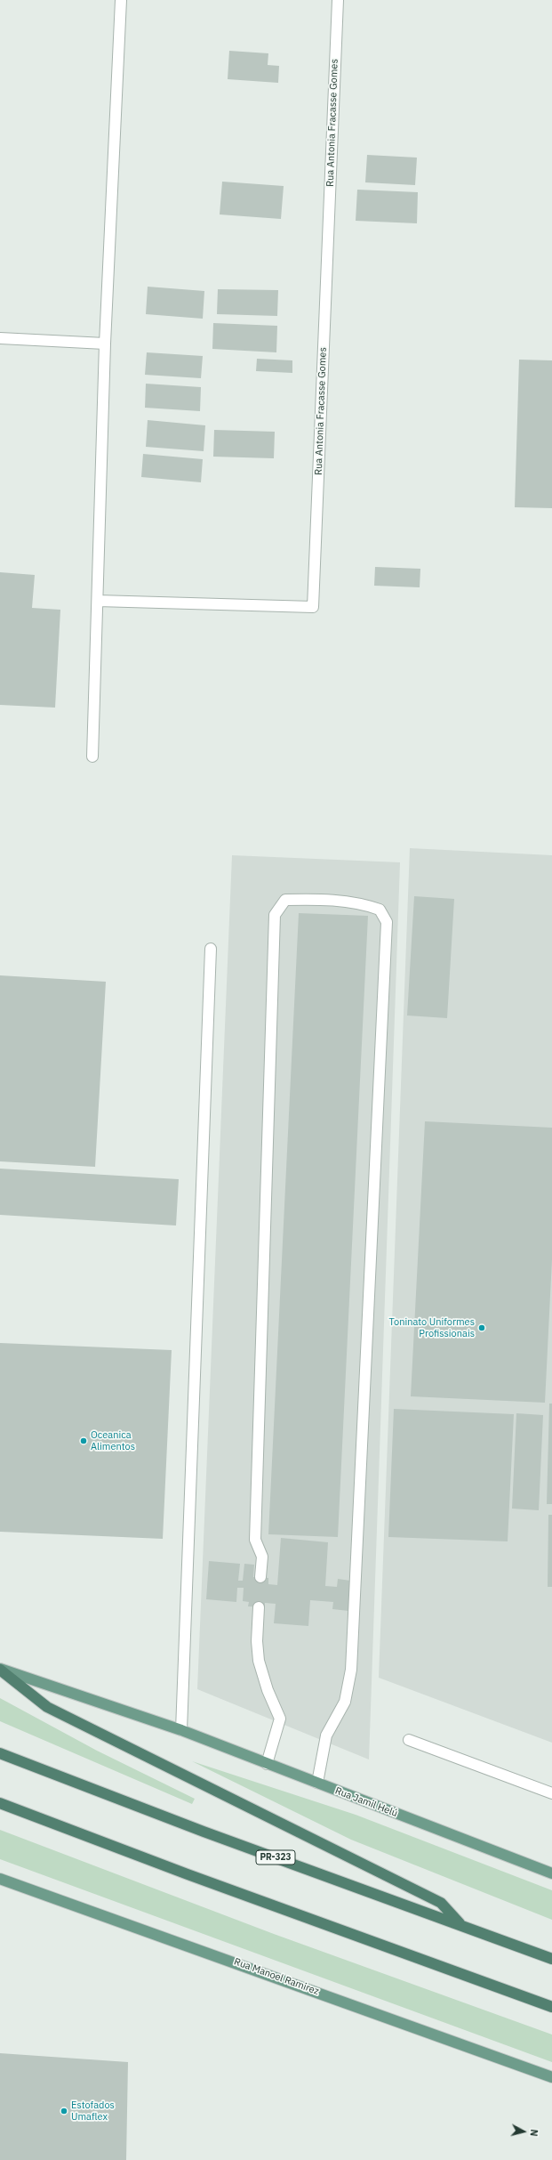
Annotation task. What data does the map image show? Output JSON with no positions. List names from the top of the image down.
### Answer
{
  "streets": {
    "highway": ["PR-323"],
    "main road": ["Rua Jamil Helú", "Rua Manoel Ramirez"],
    "street": ["Rua Antonia Fracasse Gomes"]
  },
  "places": ["Toninato Uniformes Profissionais", "Oceanica Alimentos", "Estofados Umaflex"],
  "north": "right"
}
